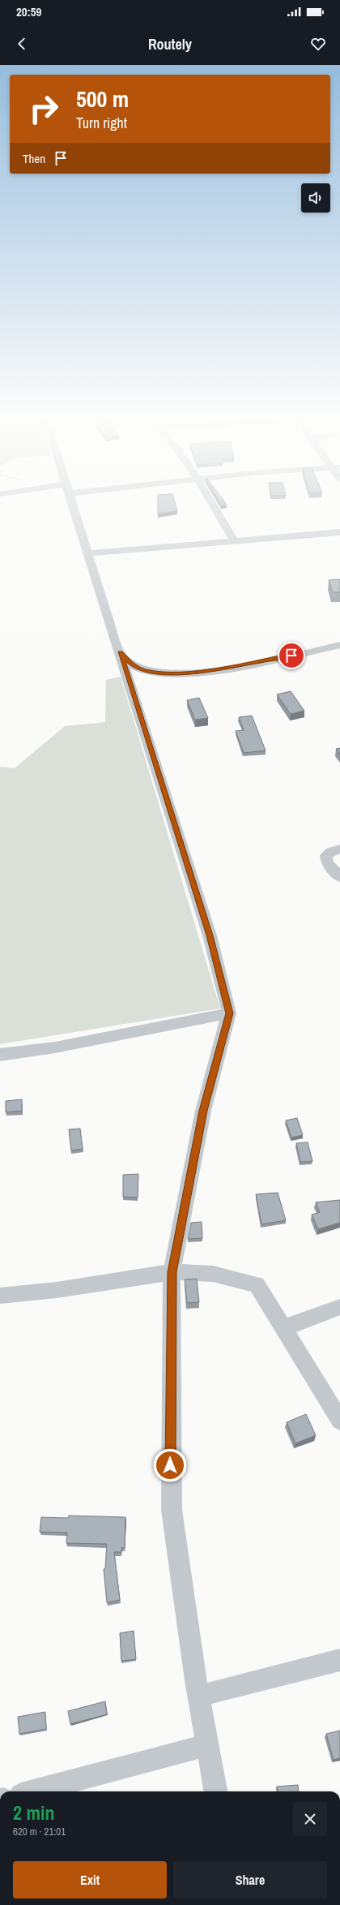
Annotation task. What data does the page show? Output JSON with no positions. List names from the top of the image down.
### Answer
{
  "page": {
    "status": "20:59",
    "header": "Routely",
    "turn": ["500 m", "Turn right"],
    "then": "Then",
    "heading": ["2 min", "620 m · 21:01"],
    "buttons": ["Exit", "Share"]
  }
}
